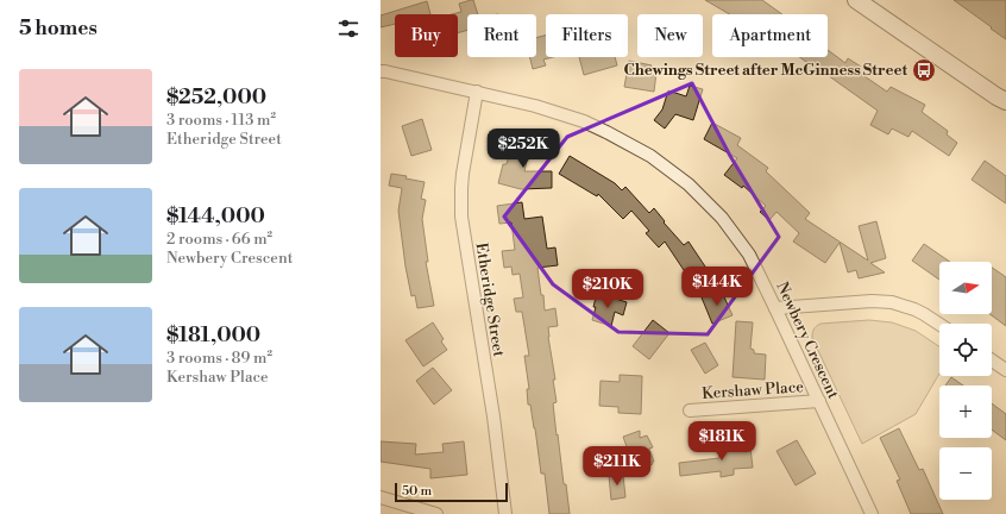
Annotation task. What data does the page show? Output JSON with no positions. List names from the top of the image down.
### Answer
{
  "streets": {
    "street": ["Etheridge Street", "Newbery Crescent", "Kershaw Place"]
  },
  "crossings": [
    ["Etheridge Street", "Newbery Crescent"],
    ["Newbery Crescent", "Kershaw Place"]
  ],
  "places": {
    "bus stop": ["Chewings Street after McGinness Street"]
  },
  "scale_bar": "50 m",
  "north": "right",
  "page": {
    "heading": "5 homes",
    "chip": [
      "Buy",
      "Rent",
      "Filters",
      "New",
      "Apartment"
    ],
    "list": [
      {
        "name": "$252,000",
        "note": "3 rooms · 113 m² · Etheridge Street"
      },
      {
        "name": "$144,000",
        "note": "2 rooms · 66 m² · Newbery Crescent"
      },
      {
        "name": "$181,000",
        "note": "3 rooms · 89 m² · Kershaw Place"
      }
    ],
    "price": [
      "$252K",
      "$144K",
      "$210K",
      "$181K",
      "$211K"
    ],
    "map_buttons": ["+", "−"],
    "scale": "50 m"
  }
}
